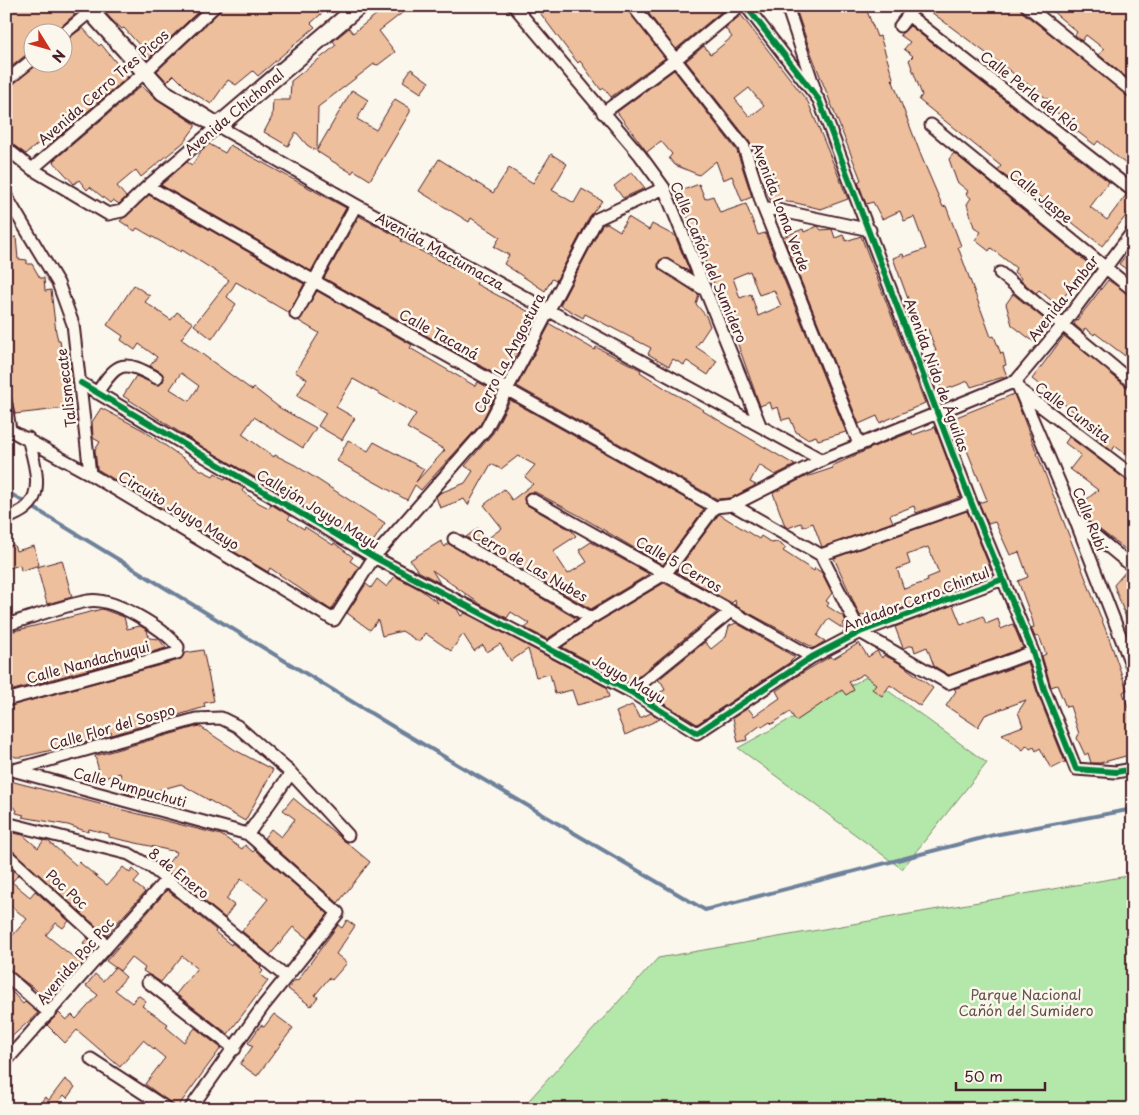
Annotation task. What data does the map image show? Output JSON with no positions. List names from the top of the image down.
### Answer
{
  "streets": {
    "street": [
      "Avenida Cerro Tres Picos",
      "Calle Perla del Río",
      "Avenida Chichonal",
      "Calle Jaspe",
      "Avenida Loma Verde",
      "Avenida Mactumacza",
      "Calle Cañón del Sumidero",
      "Avenida Ámbar",
      "Calle Tacaná",
      "Cerro La Angostura",
      "Avenida Nido de Águilas",
      "Talismecate",
      "Calle Cunsita",
      "Callejón Joyyo Mayu",
      "Circuito Joyyo Mayo",
      "Calle Rubí",
      "Calle 5 Cerros",
      "Cerro de Las Nubes",
      "Andador Cerro Chintul",
      "Calle Nandachuqui",
      "Joyyo Mayu",
      "Calle Flor del Sospo",
      "Calle Pumpuchuti",
      "8 de Enero",
      "Poc Poc",
      "Avenida Poc Poc"
    ]
  },
  "crossings": [
    ["Avenida Cerro Tres Picos", "Avenida Chichonal"],
    ["Avenida Cerro Tres Picos", "Avenida Mactumacza"],
    ["Avenida Chichonal", "Avenida Mactumacza"],
    ["Avenida Chichonal", "Calle Tacaná"],
    ["Calle Jaspe", "Avenida Ámbar"],
    ["Avenida Mactumacza", "Calle Cañón del Sumidero"],
    ["Avenida Mactumacza", "Cerro La Angostura"],
    ["Calle Cañón del Sumidero", "Cerro La Angostura"],
    ["Avenida Ámbar", "Calle Cunsita"],
    ["Avenida Ámbar", "Calle Rubí"],
    ["Calle Tacaná", "Cerro La Angostura"],
    ["Cerro La Angostura", "Callejón Joyyo Mayu"],
    ["Cerro La Angostura", "Circuito Joyyo Mayo"],
    ["Avenida Nido de Águilas", "Andador Cerro Chintul"],
    ["Talismecate", "Callejón Joyyo Mayu"],
    ["Talismecate", "Circuito Joyyo Mayo"],
    ["Calle Cunsita", "Calle Rubí"],
    ["Callejón Joyyo Mayu", "Joyyo Mayu"],
    ["Calle 5 Cerros", "Andador Cerro Chintul"],
    ["Andador Cerro Chintul", "Joyyo Mayu"],
    ["Calle Flor del Sospo", "Calle Pumpuchuti"],
    ["8 de Enero", "Avenida Poc Poc"],
    ["Poc Poc", "Avenida Poc Poc"]
  ],
  "parks": ["Parque Nacional Cañón del Sumidero"],
  "scale_bar": "50 m",
  "north": "bottom right"
}
